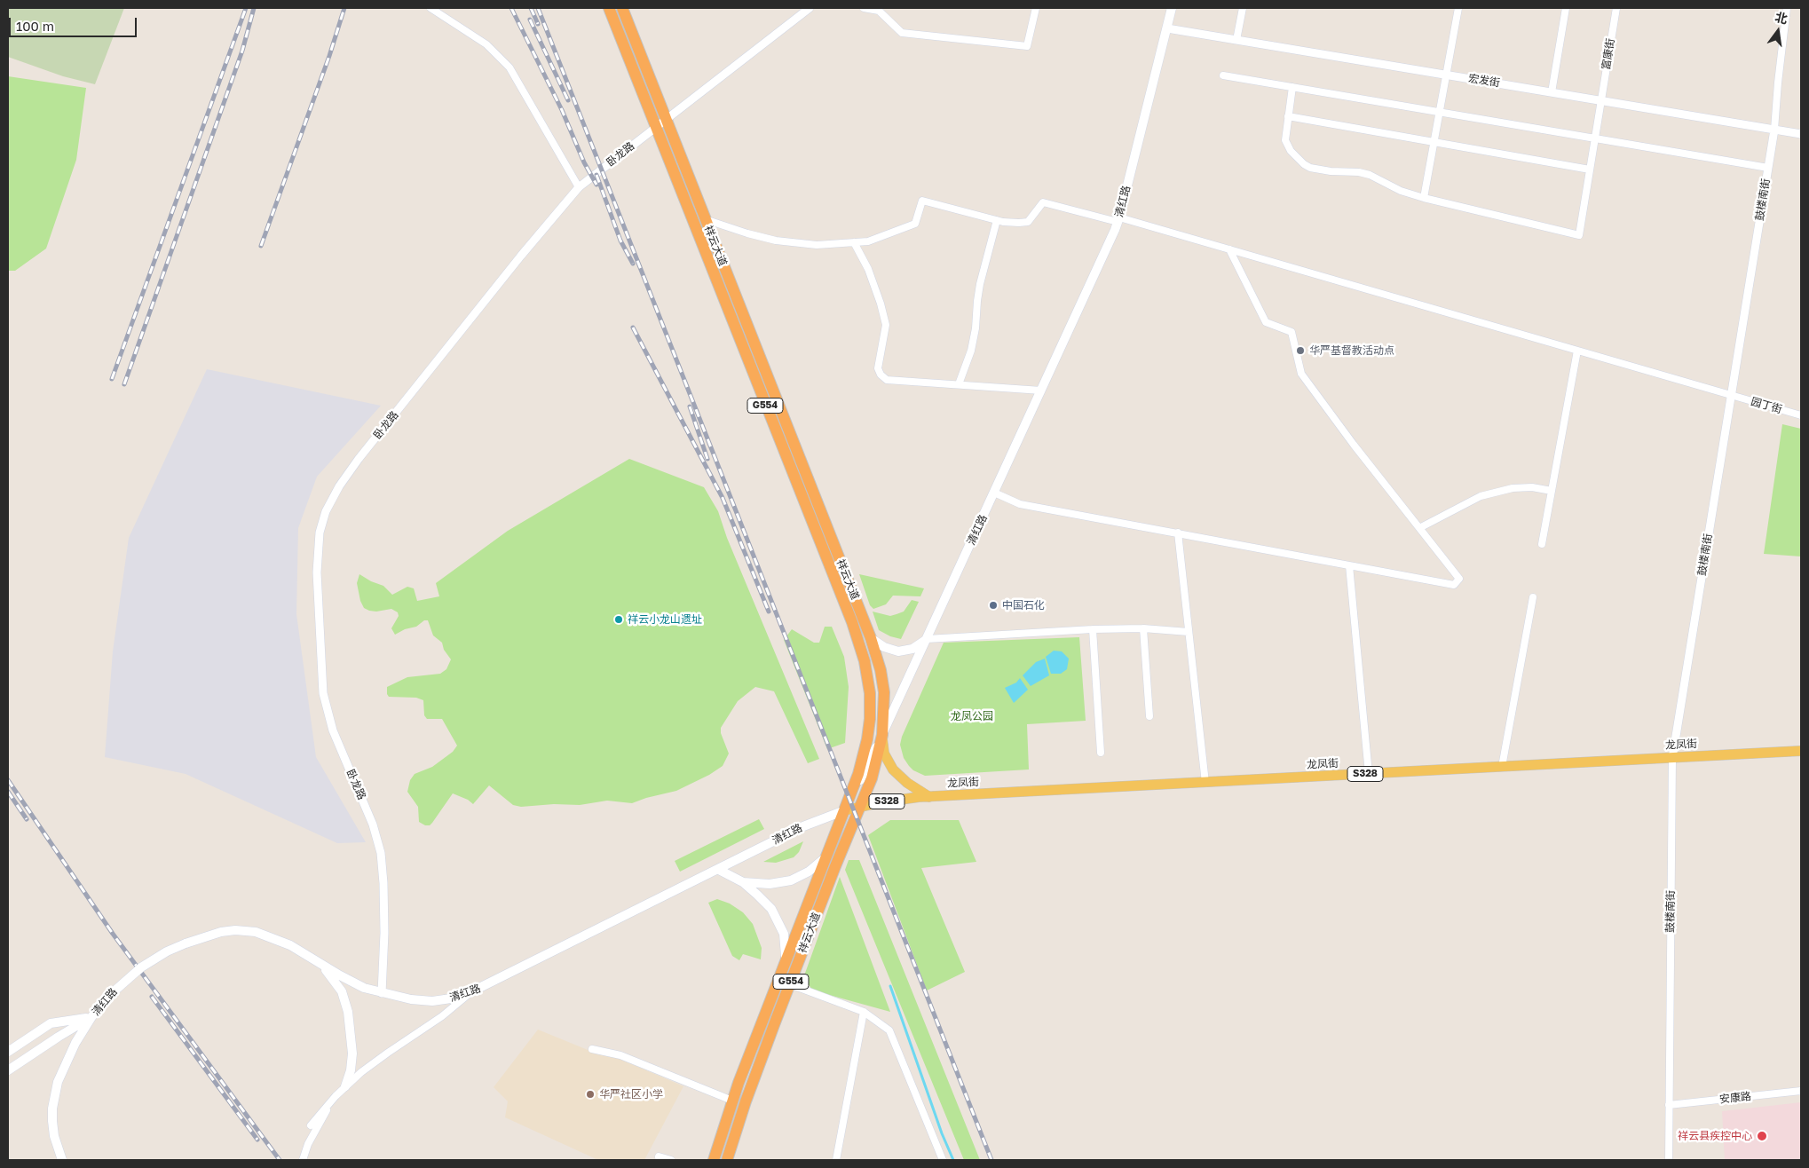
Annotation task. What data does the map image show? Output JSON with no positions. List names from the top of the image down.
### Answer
{
  "streets": {
    "highway": ["祥云大道", "G554"],
    "main road": ["清红路", "龙凤街", "S328"],
    "street": [
      "富康街",
      "宏发街",
      "卧龙路",
      "鼓楼南街",
      "园丁街",
      "安康路"
    ]
  },
  "crossings": [
    ["富康街", "宏发街"],
    ["宏发街", "鼓楼南街"],
    ["宏发街", "清红路"],
    ["卧龙路", "清红路"],
    ["卧龙路", "祥云大道"],
    ["鼓楼南街", "园丁街"],
    ["鼓楼南街", "龙凤街"],
    ["鼓楼南街", "安康路"],
    ["清红路", "祥云大道"],
    ["清红路", "园丁街"],
    ["清红路", "龙凤街"],
    ["祥云大道", "龙凤街"]
  ],
  "parks": ["龙凤公园"],
  "places": [
    "华严基督教活动点",
    "中国石化",
    "祥云小龙山遗址",
    "华严社区小学",
    "祥云县疾控中心"
  ],
  "scale_bar": "100 m",
  "north": "top"
}
